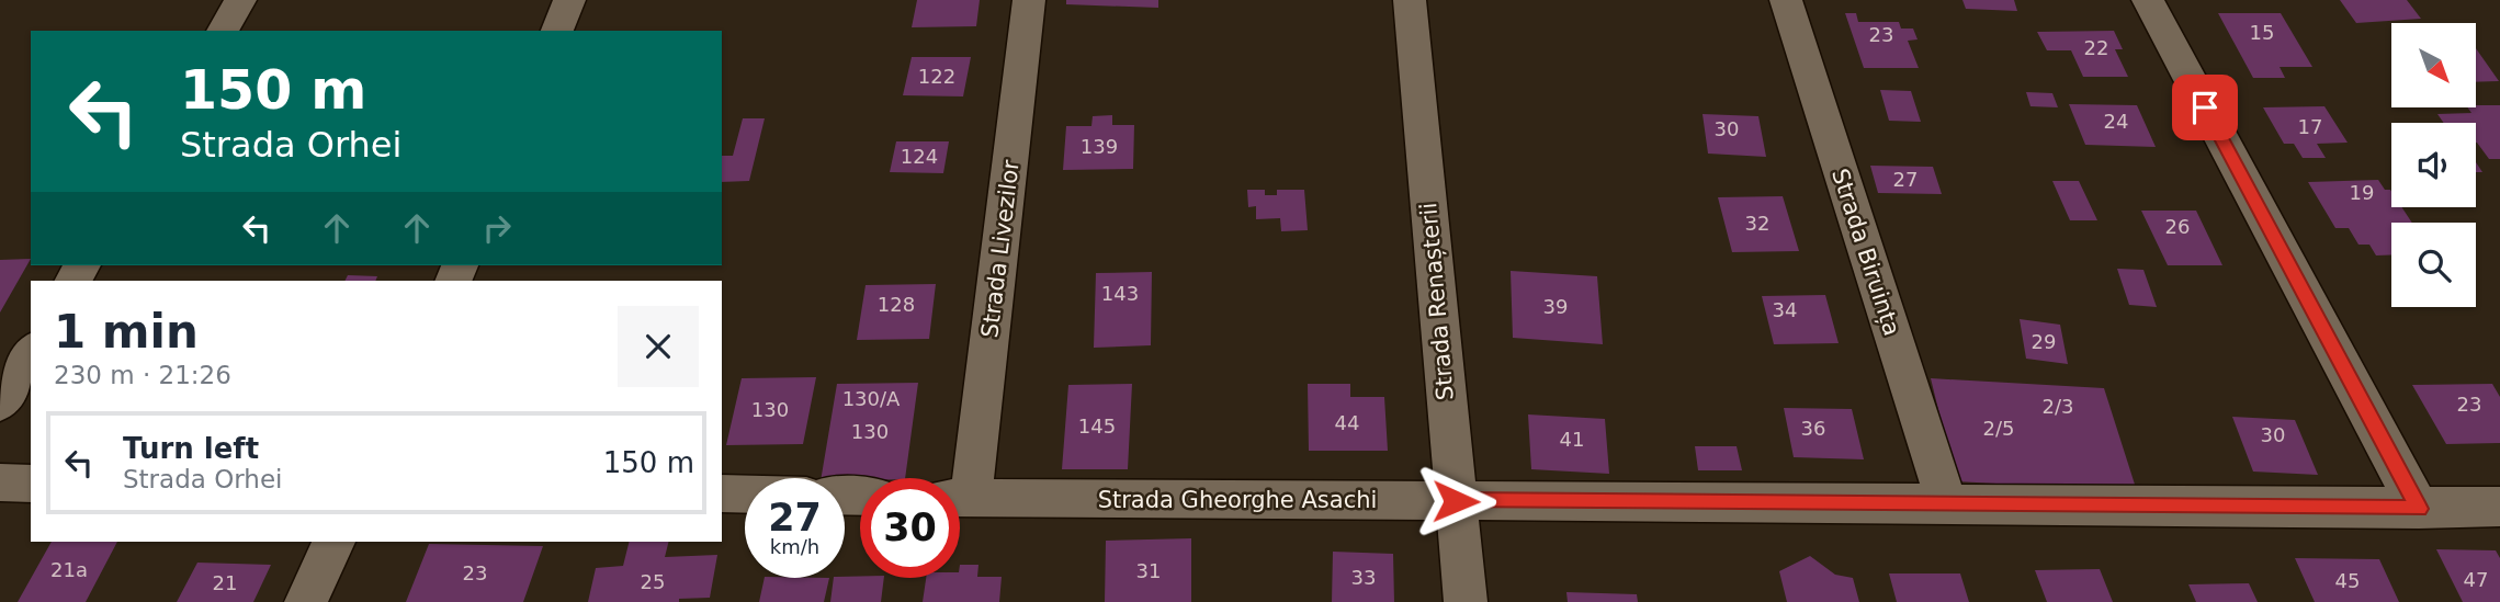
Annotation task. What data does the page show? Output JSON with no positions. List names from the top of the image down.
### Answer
{
  "streets": {
    "street": [
      "Strada Livezilor",
      "Strada Biruința",
      "Strada Renașterii",
      "Strada Gheorghe Asachi"
    ]
  },
  "crossings": [
    ["Strada Biruința", "Strada Gheorghe Asachi"],
    ["Strada Renașterii", "Strada Gheorghe Asachi"]
  ],
  "house_numbers": [
    "15",
    "23",
    "22",
    "122",
    "24",
    "17",
    "30",
    "139",
    "124",
    "27",
    "19",
    "32",
    "26",
    "143",
    "128",
    "39",
    "34",
    "29",
    "130/A",
    "23",
    "2/3",
    "130",
    "44",
    "145",
    "36",
    "2/5",
    "130",
    "30",
    "41",
    "21a",
    "31",
    "23",
    "33",
    "47",
    "45",
    "25",
    "21"
  ],
  "north": "bottom right",
  "page": {
    "turn": ["150 m", "Strada Orhei"],
    "heading": ["1 min", "230 m · 21:26"],
    "list": [
      {
        "name": "Turn left",
        "note": "Strada Orhei",
        "value": "150 m"
      }
    ],
    "speed": "27 km/h",
    "limit": "30"
  }
}
